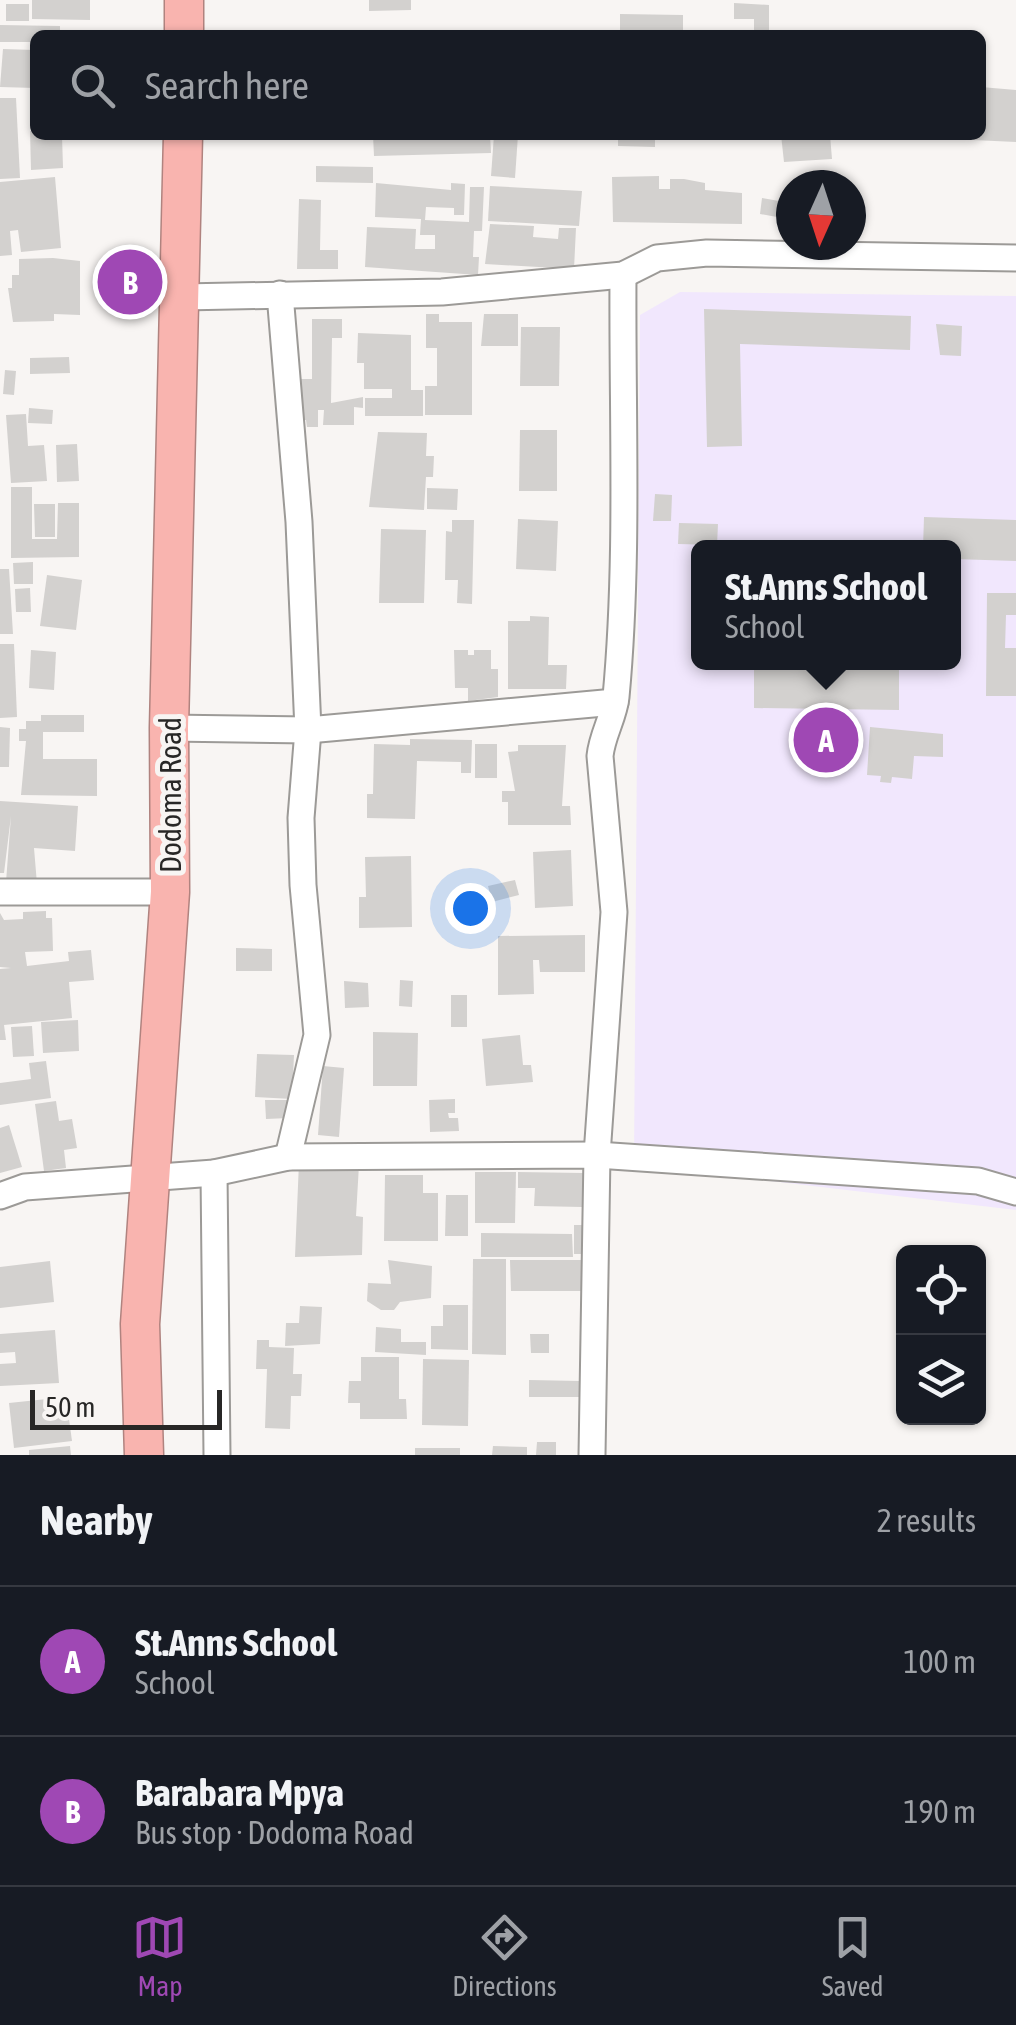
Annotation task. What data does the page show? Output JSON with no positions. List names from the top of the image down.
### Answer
{
  "streets": {
    "highway": ["Dodoma Road"]
  },
  "scale_bar": "50 m",
  "north": "bottom",
  "page": {
    "search": "Search here",
    "pins": ["B", "A"],
    "popup": ["St.Anns School", "School"],
    "scale": "50 m",
    "heading": ["Nearby", "2 results"],
    "list": [
      {
        "mark": "A",
        "name": "St.Anns School",
        "note": "School",
        "value": "100 m"
      },
      {
        "mark": "B",
        "name": "Barabara Mpya",
        "note": "Bus stop · Dodoma Road",
        "value": "190 m"
      }
    ],
    "nav": ["Map", "Directions", "Saved"]
  }
}
